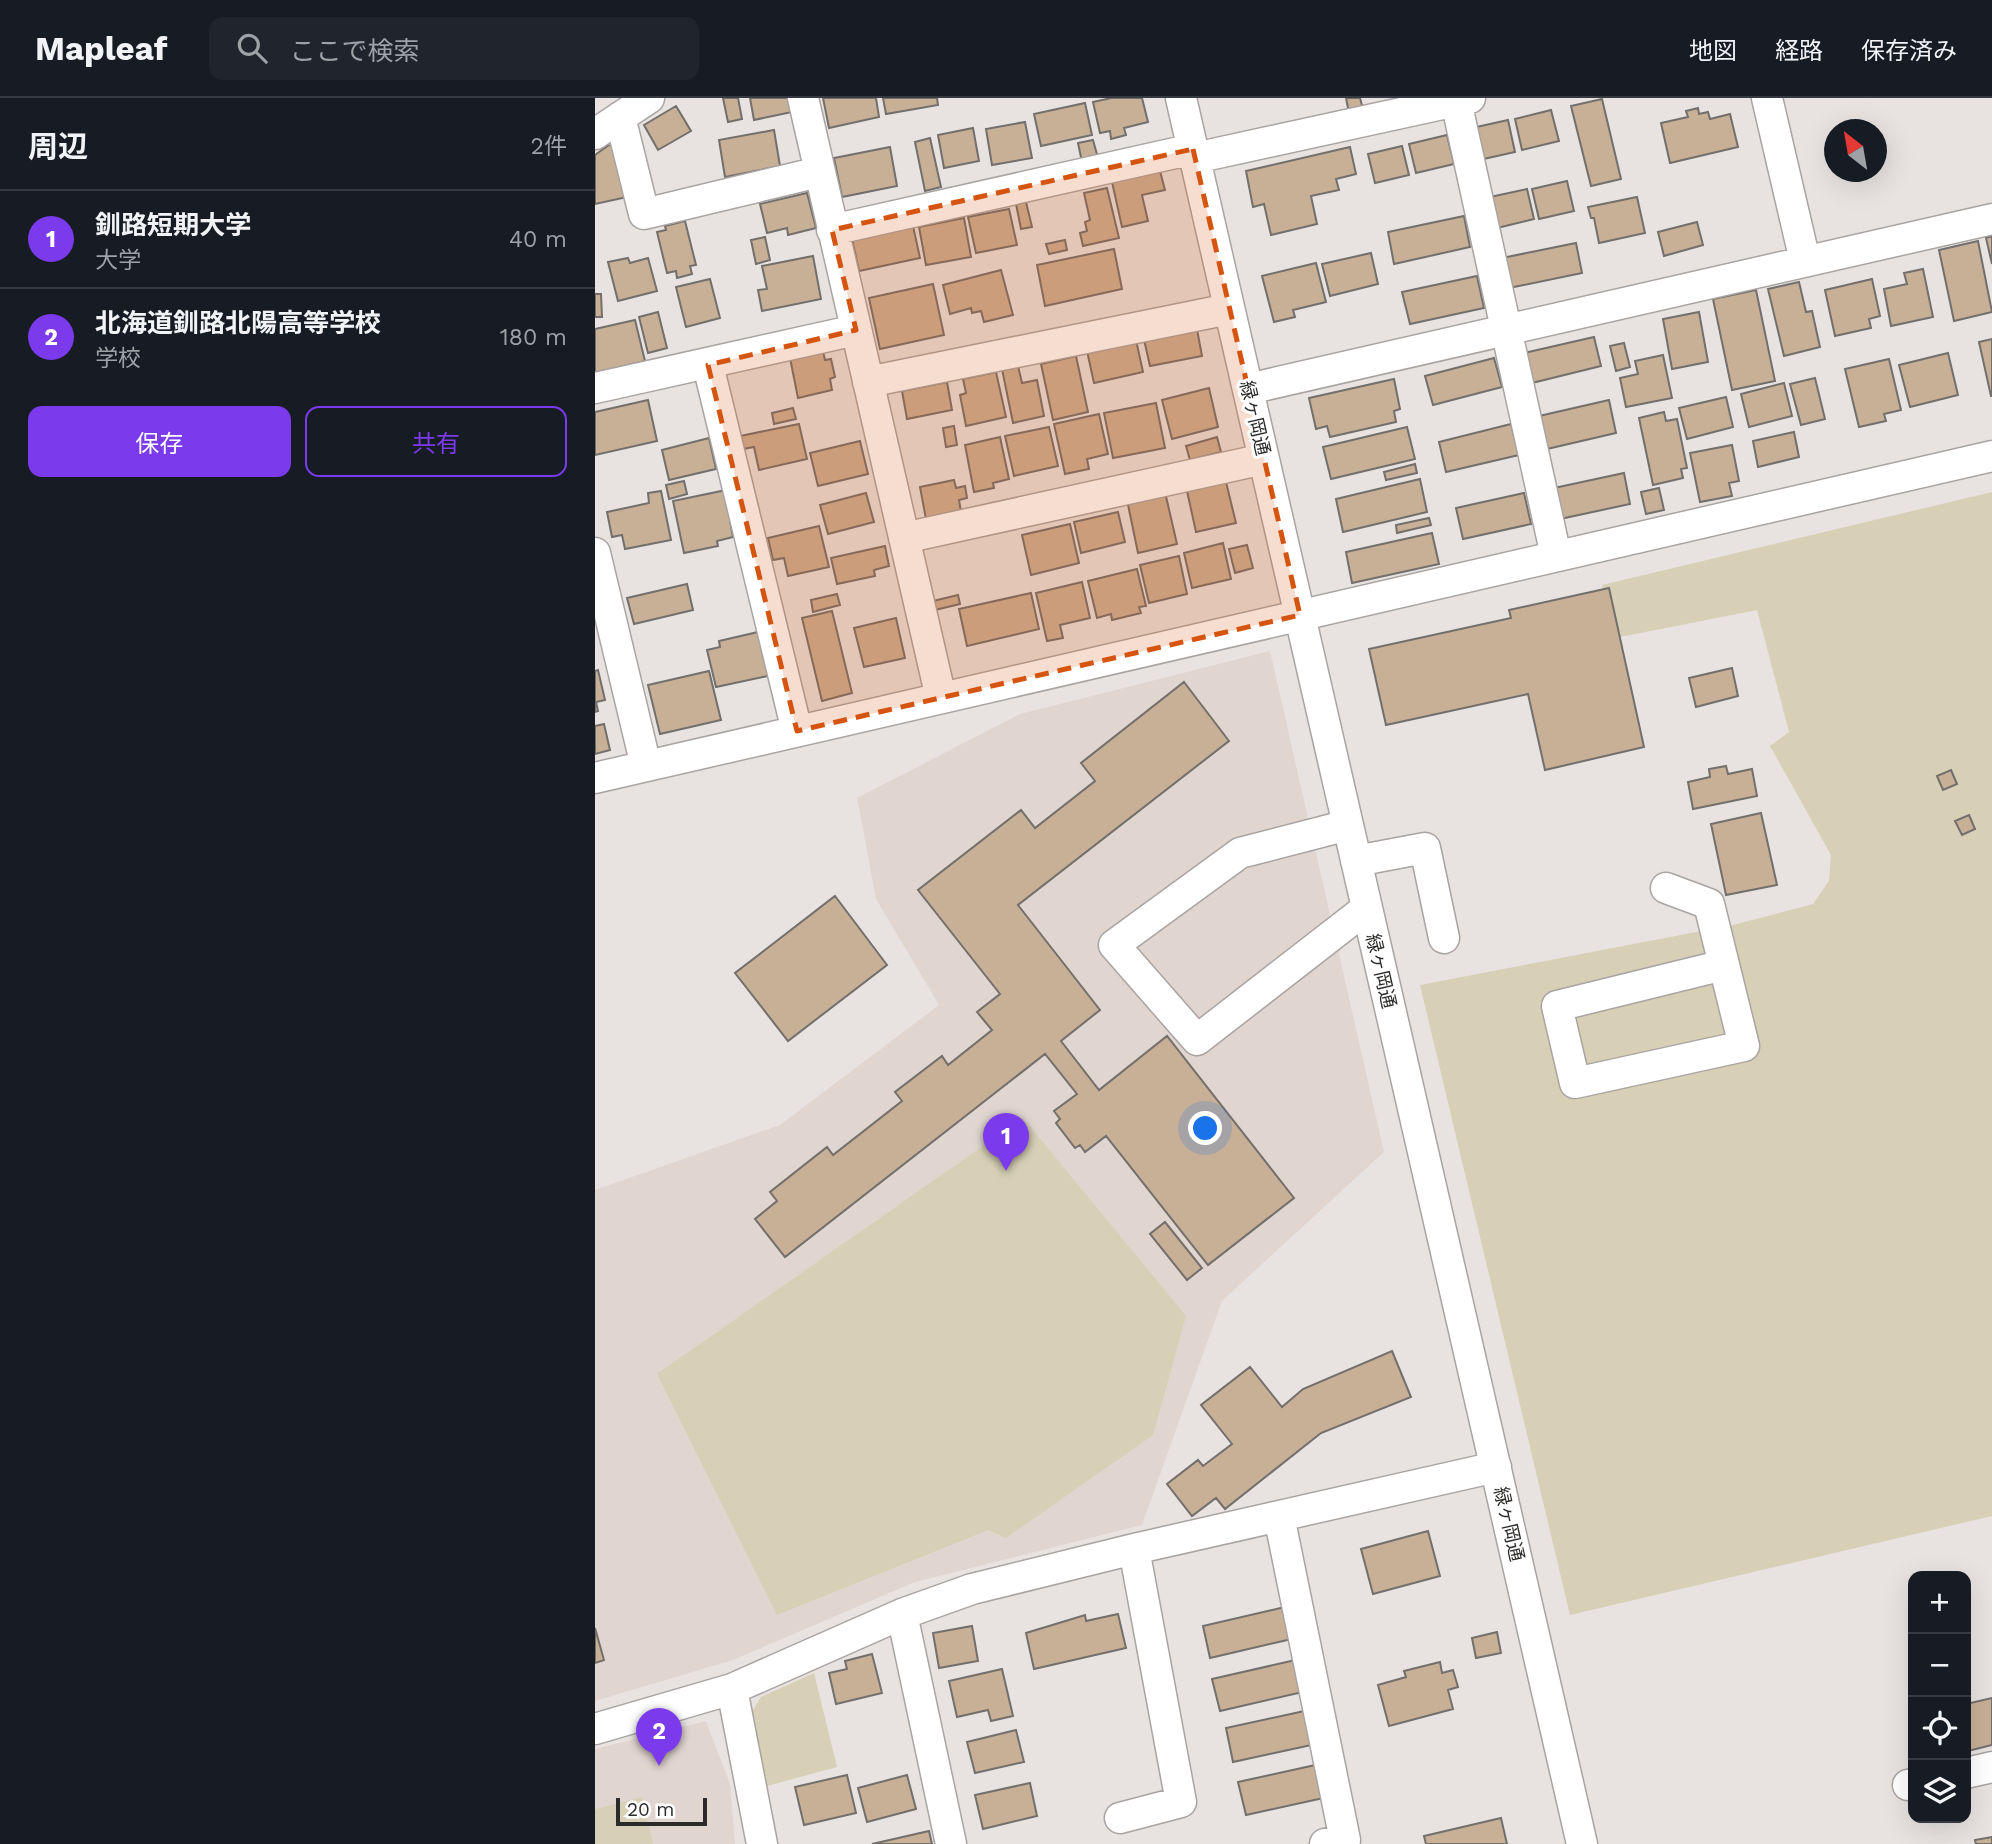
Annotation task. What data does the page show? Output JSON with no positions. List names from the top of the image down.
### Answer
{
  "streets": {
    "street": ["緑ヶ岡通"]
  },
  "scale_bar": "20 m",
  "north": "top left",
  "page": {
    "header": "Mapleaf",
    "search": "ここで検索",
    "nav": ["地図", "経路", "保存済み"],
    "heading": ["周辺", "2件"],
    "list": [
      {
        "mark": "1",
        "name": "釧路短期大学",
        "note": "大学",
        "value": "40 m"
      },
      {
        "mark": "2",
        "name": "北海道釧路北陽高等学校",
        "note": "学校",
        "value": "180 m"
      }
    ],
    "buttons": ["保存", "共有"],
    "pins": ["1", "2"],
    "map_buttons": ["+", "−"],
    "scale": "20 m"
  }
}
